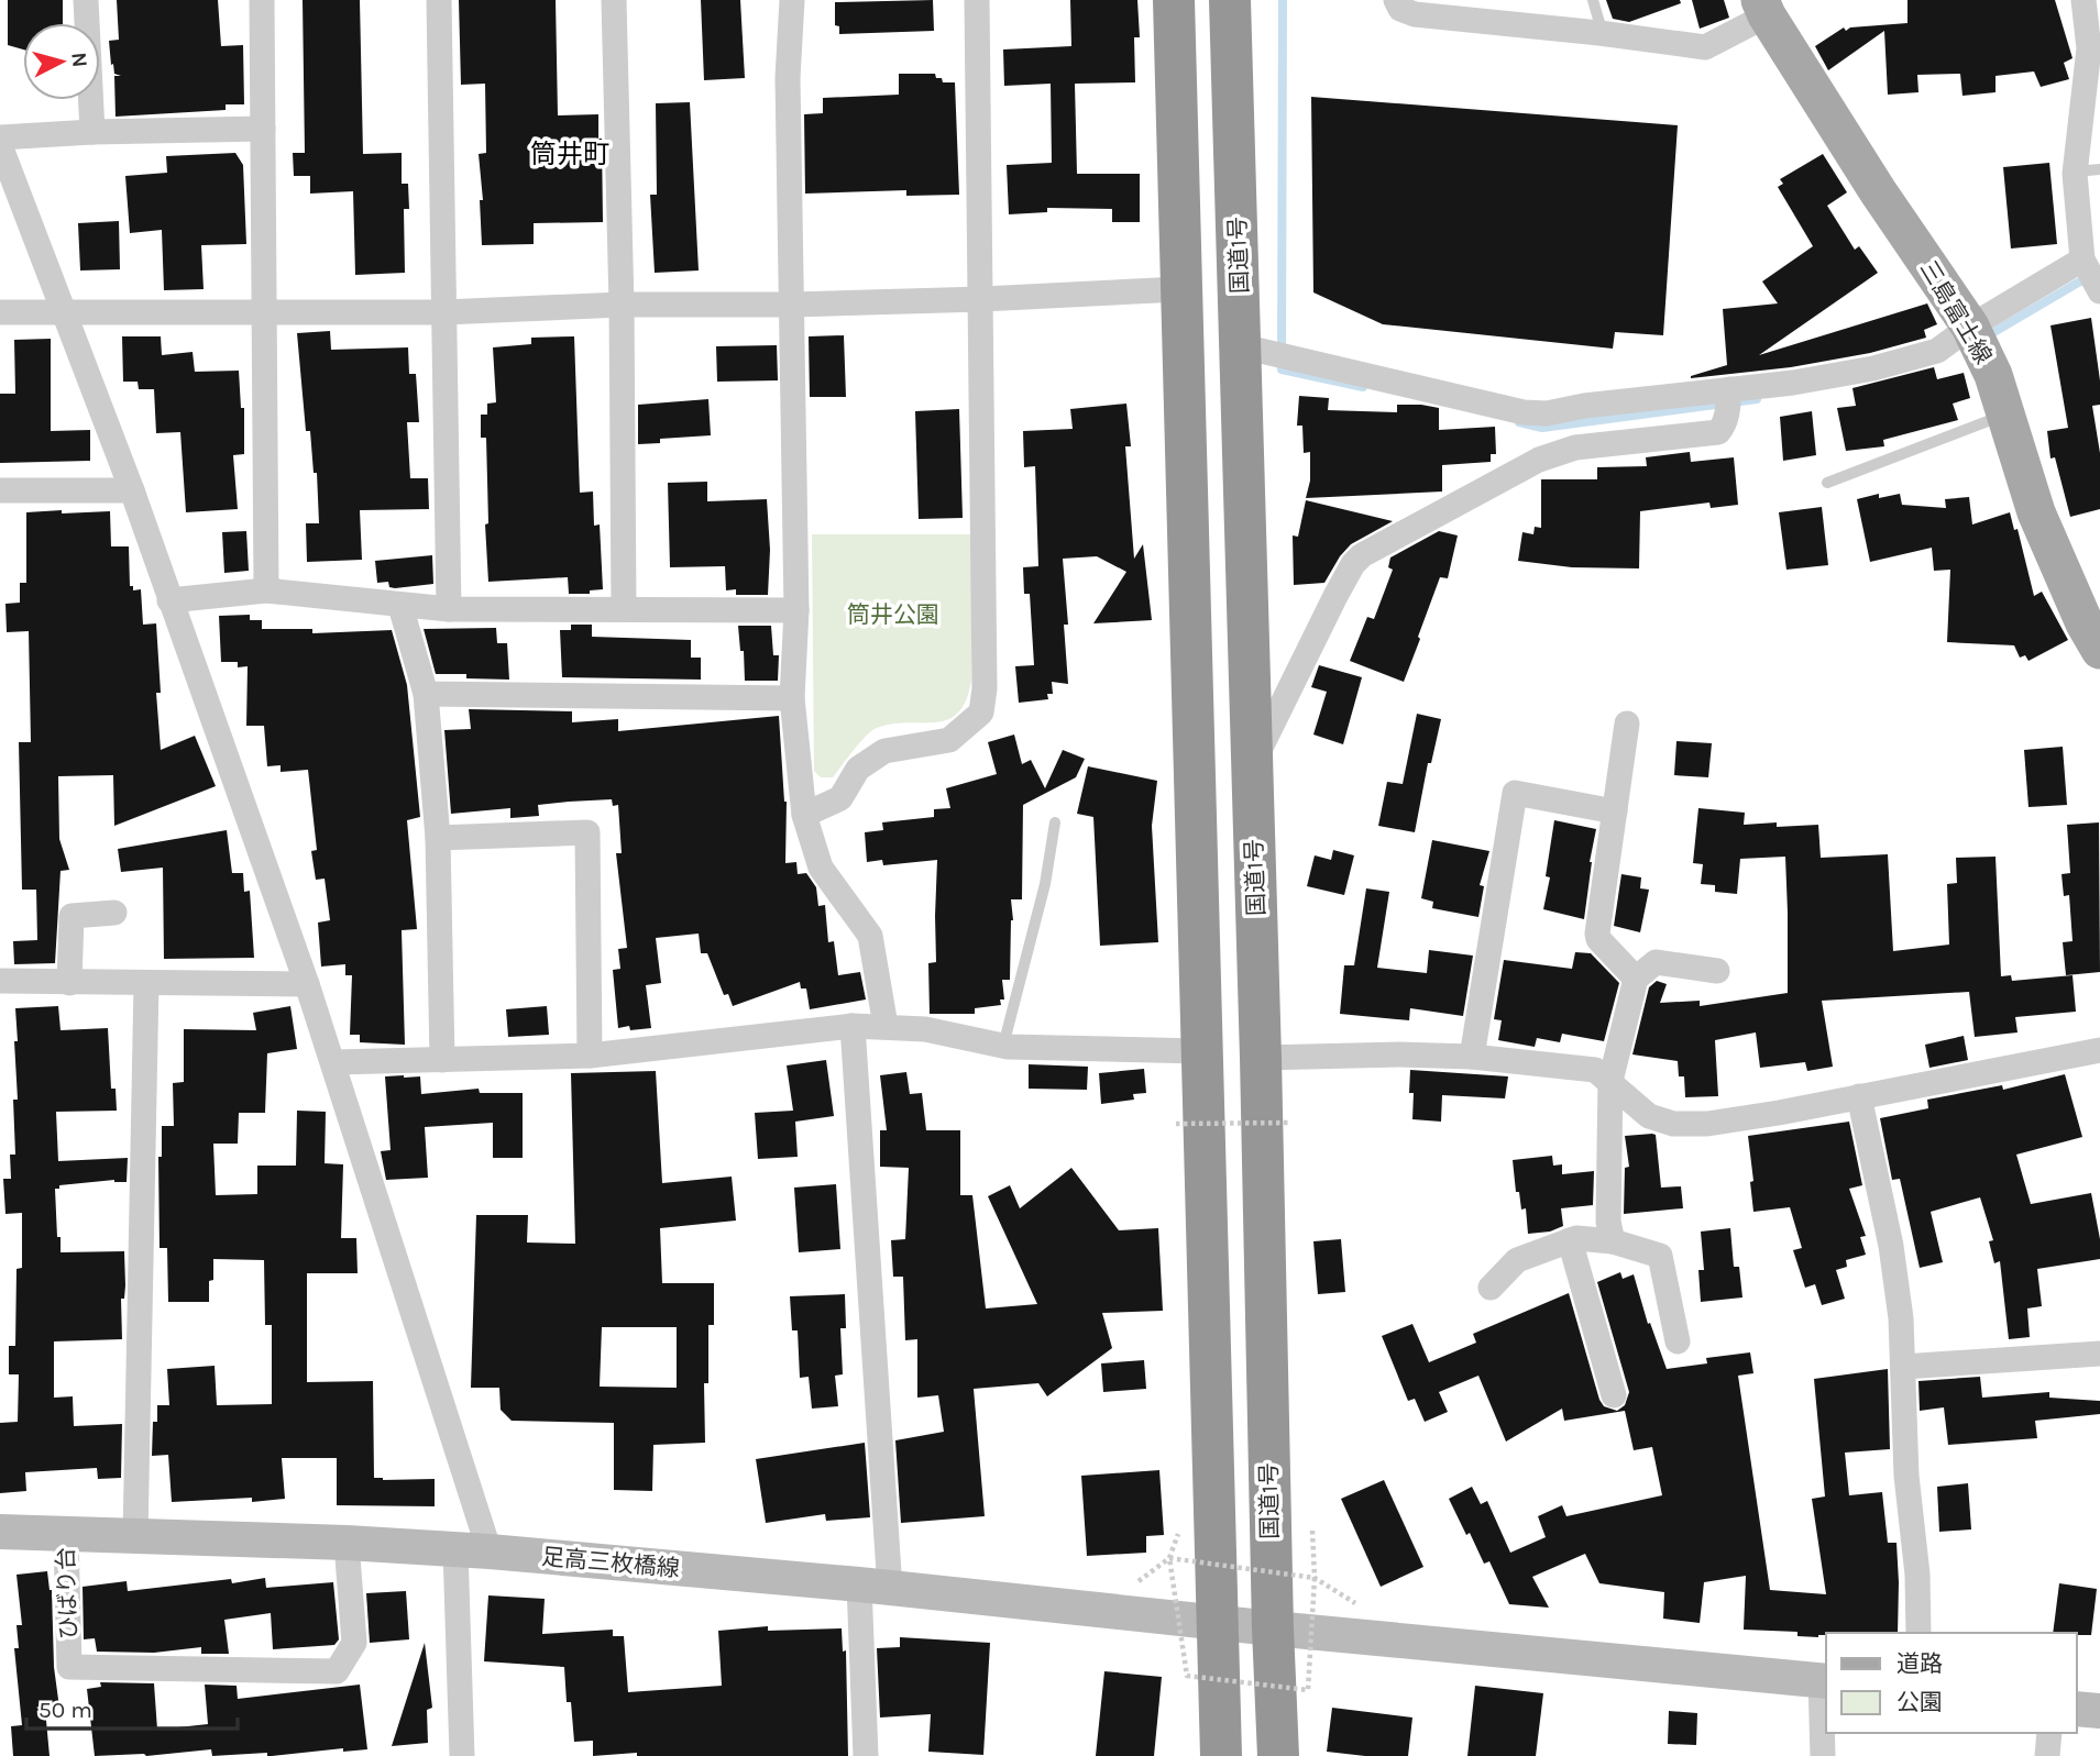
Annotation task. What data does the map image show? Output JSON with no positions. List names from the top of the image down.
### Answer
{
  "streets": {
    "highway": ["国道1号"],
    "main road": ["三島富士線", "足高三枚橋線"],
    "street": ["ひばり台"]
  },
  "crossings": [
    ["国道1号", "足高三枚橋線"],
    ["足高三枚橋線", "ひばり台"]
  ],
  "districts": ["筒井町"],
  "parks": ["筒井公園"],
  "legend": ["道路", "公園"],
  "scale_bar": "50 m",
  "north": "right"
}
